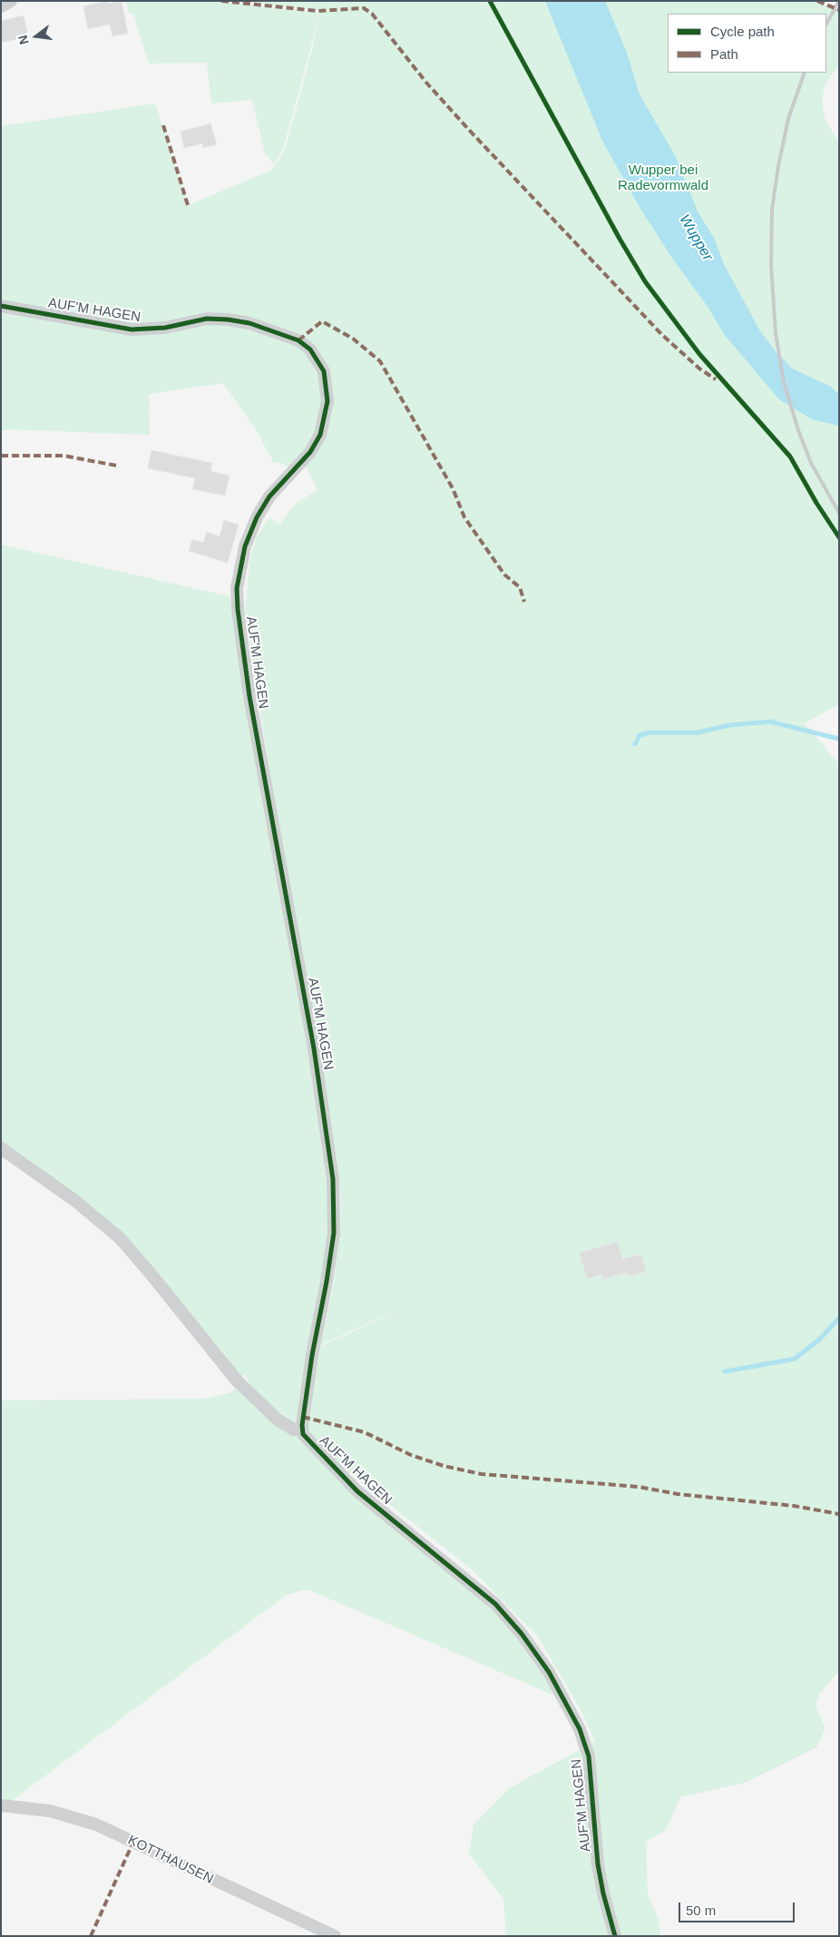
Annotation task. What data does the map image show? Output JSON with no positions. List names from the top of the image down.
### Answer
{
  "streets": {
    "street": ["AUF'M HAGEN", "KOTTHAUSEN"]
  },
  "water": ["Wupper"],
  "parks": ["Wupper bei Radevormwald"],
  "legend": ["Cycle path", "Path"],
  "scale_bar": "50 m",
  "north": "left"
}
